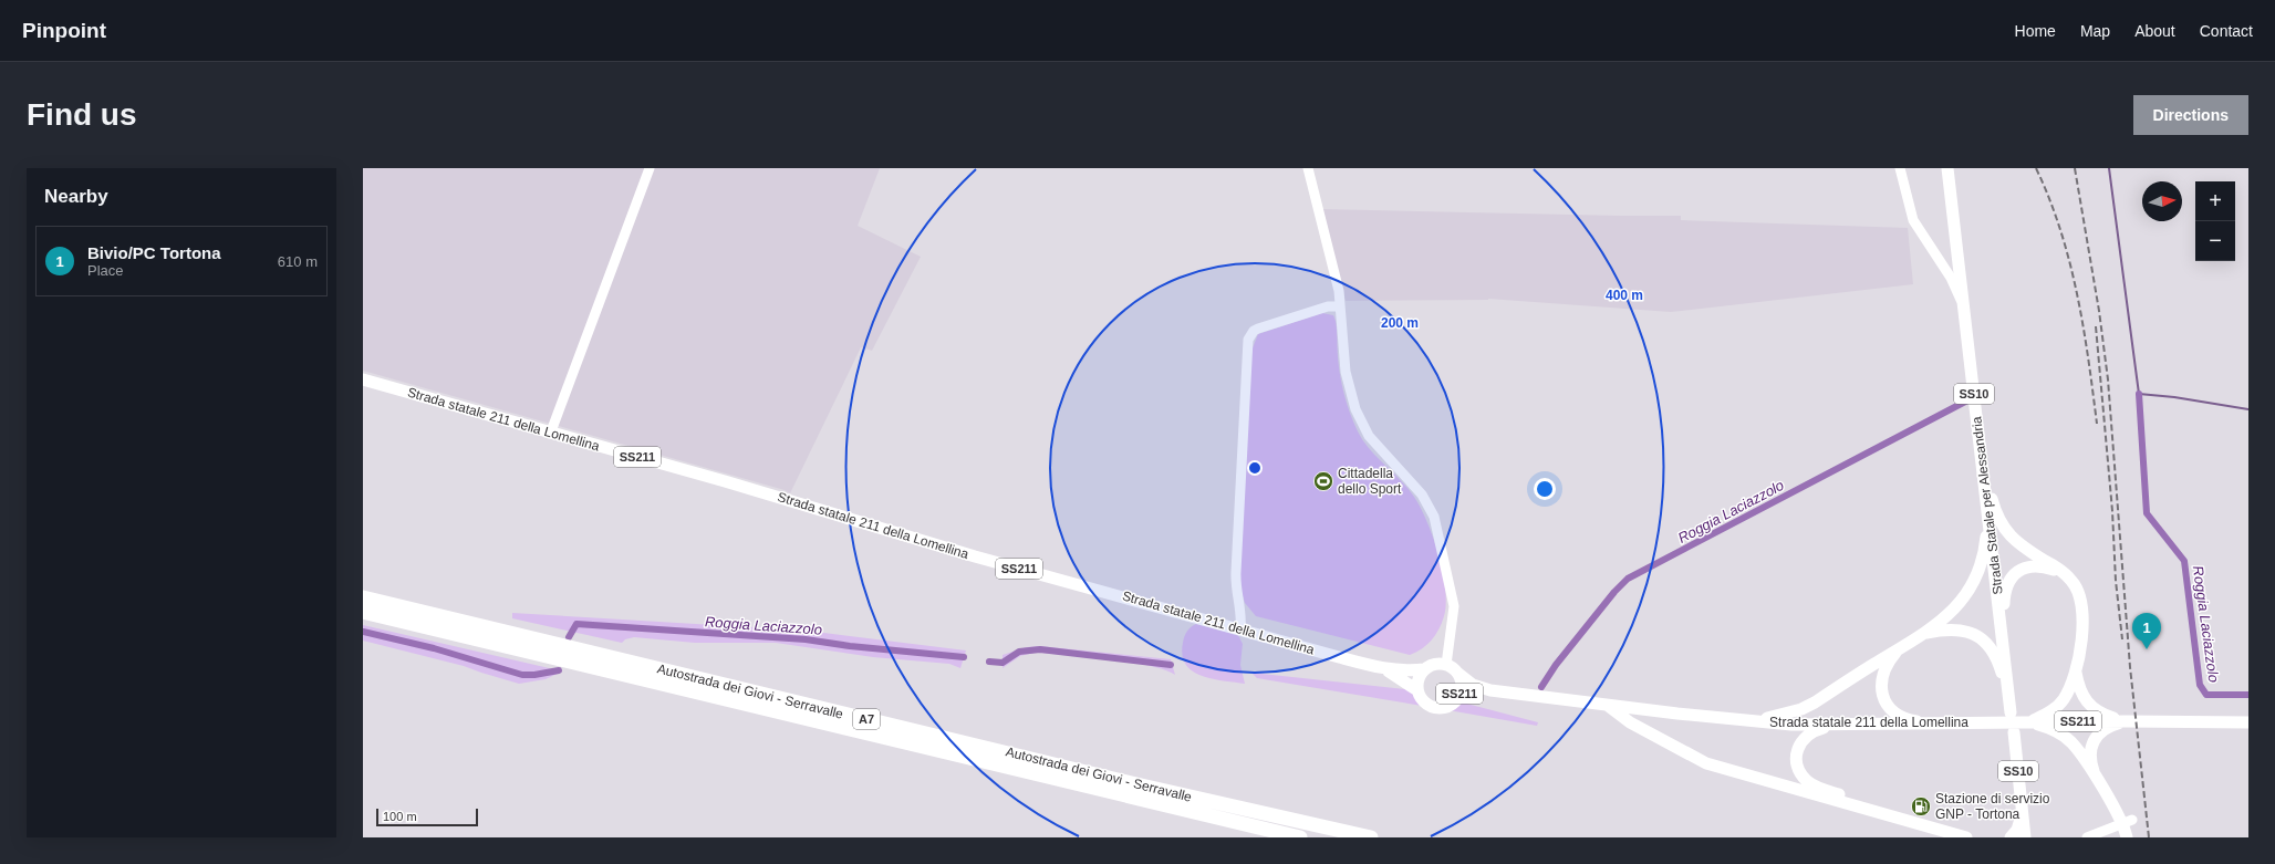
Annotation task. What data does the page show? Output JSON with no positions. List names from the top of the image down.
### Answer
{
  "streets": {
    "highway": ["Autostrada dei Giovi - Serravalle", "A7"],
    "main road": [
      "SS10",
      "Strada statale 211 della Lomellina",
      "SS211",
      "Strada Statale per Alessandria"
    ]
  },
  "crossings": [
    ["Strada statale 211 della Lomellina", "SS211"]
  ],
  "water": ["Roggia Laciazzolo"],
  "places": {
    "sports": ["Cittadella dello Sport"],
    "fuel station": ["Stazione di servizio GNP - Tortona"]
  },
  "scale_bar": "100 m",
  "north": "right",
  "page": {
    "header": "Pinpoint",
    "nav": [
      "Home",
      "Map",
      "About",
      "Contact"
    ],
    "buttons": "Directions",
    "title": "Find us",
    "heading": "Nearby",
    "map_buttons": ["+", "−"],
    "list": [
      {
        "mark": "1",
        "name": "Bivio/PC Tortona",
        "note": "Place",
        "value": "610 m"
      }
    ],
    "pins": "1",
    "scale": "100 m"
  },
  "rings": ["400 m", "200 m"]
}
